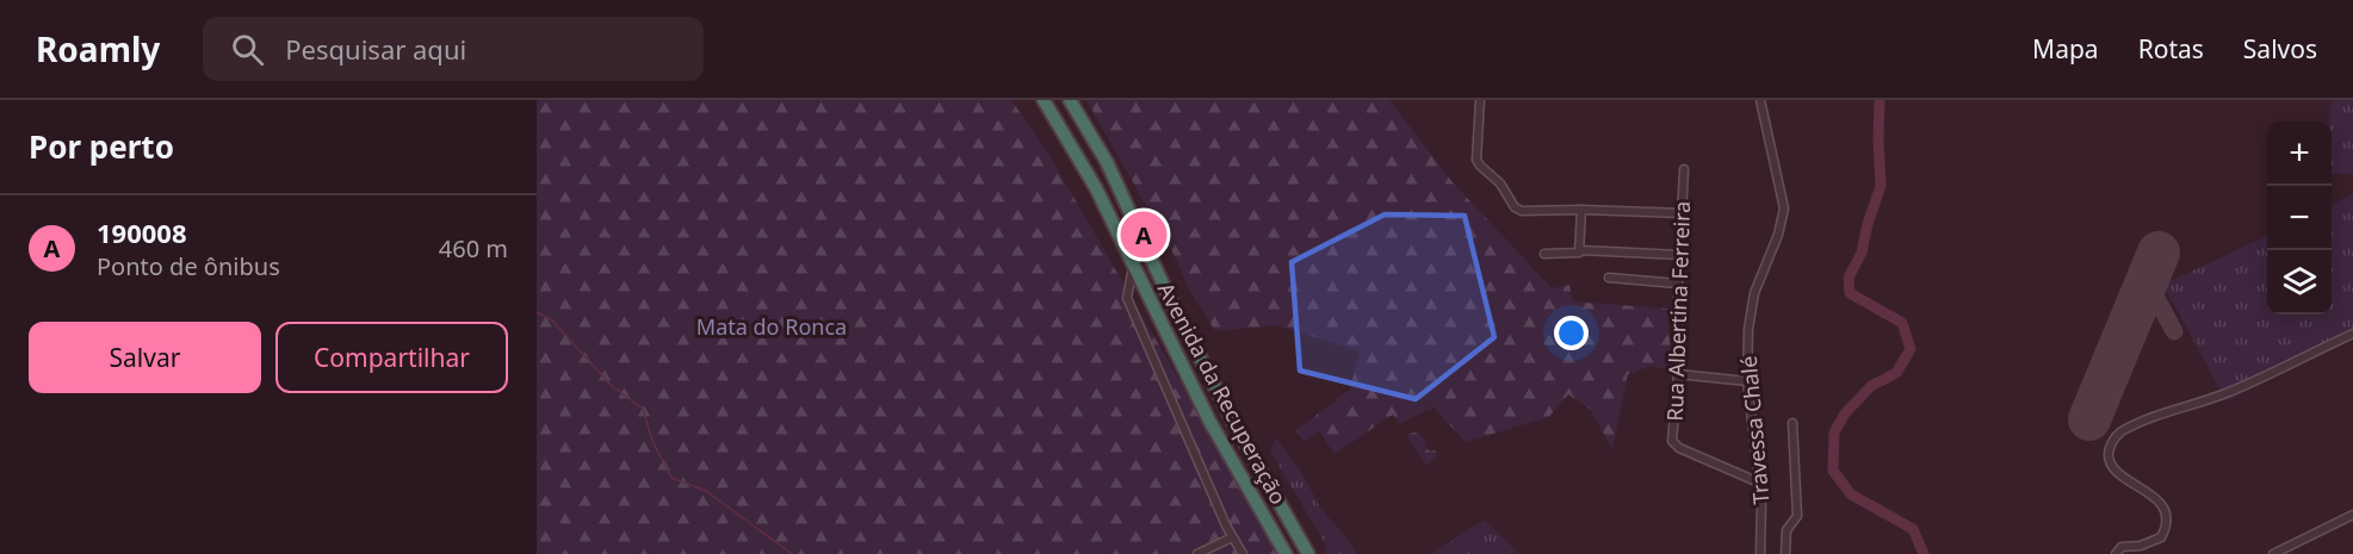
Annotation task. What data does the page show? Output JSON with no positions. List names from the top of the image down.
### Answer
{
  "streets": {
    "highway": ["Avenida da Recuperação"],
    "street": ["Rua Albertina Ferreira", "Travessa Chalé"]
  },
  "crossings": [
    ["Rua Albertina Ferreira", "Travessa Chalé"]
  ],
  "parks": ["Mata do Ronca"],
  "page": {
    "header": "Roamly",
    "search": "Pesquisar aqui",
    "nav": ["Mapa", "Rotas", "Salvos"],
    "heading": "Por perto",
    "map_buttons": ["+", "−"],
    "list": [
      {
        "mark": "A",
        "name": "190008",
        "note": "Ponto de ônibus",
        "value": "460 m"
      }
    ],
    "pins": "A",
    "buttons": ["Salvar", "Compartilhar"]
  }
}
